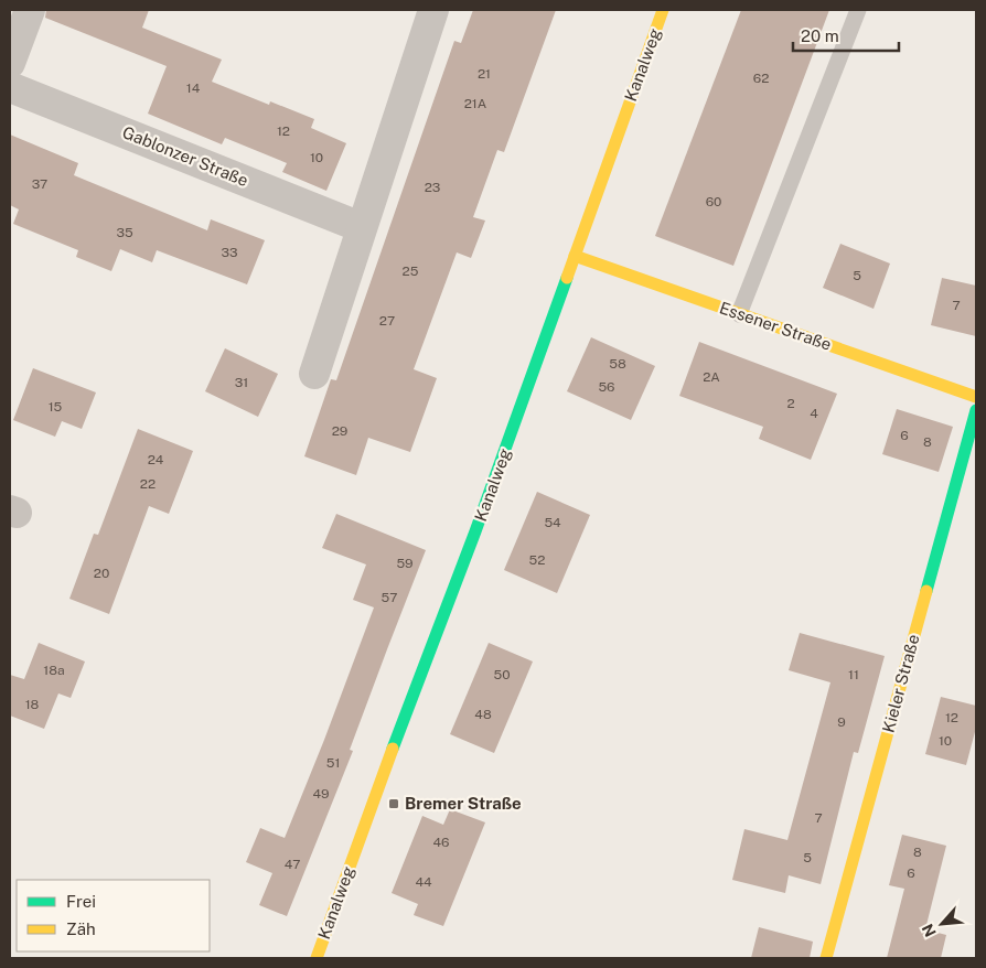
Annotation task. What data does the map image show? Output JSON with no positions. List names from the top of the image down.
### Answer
{
  "streets": {
    "street": [
      "Kanalweg",
      "Gablonzer Straße",
      "Essener Straße",
      "Kieler Straße"
    ]
  },
  "crossings": [
    ["Kanalweg", "Essener Straße"]
  ],
  "places": {
    "transit": ["Bremer Straße"]
  },
  "house_numbers": [
    "21",
    "62",
    "14",
    "21A",
    "12",
    "10",
    "37",
    "23",
    "60",
    "35",
    "33",
    "25",
    "5",
    "7",
    "27",
    "58",
    "2A",
    "31",
    "56",
    "2",
    "15",
    "4",
    "29",
    "6",
    "8",
    "24",
    "22",
    "54",
    "52",
    "59",
    "20",
    "57",
    "18a",
    "50",
    "11",
    "18",
    "48",
    "12",
    "9",
    "10",
    "51",
    "49",
    "7",
    "46",
    "8",
    "5",
    "47",
    "6",
    "44"
  ],
  "legend": ["Frei", "Zäh"],
  "scale_bar": "20 m",
  "north": "bottom left"
}
